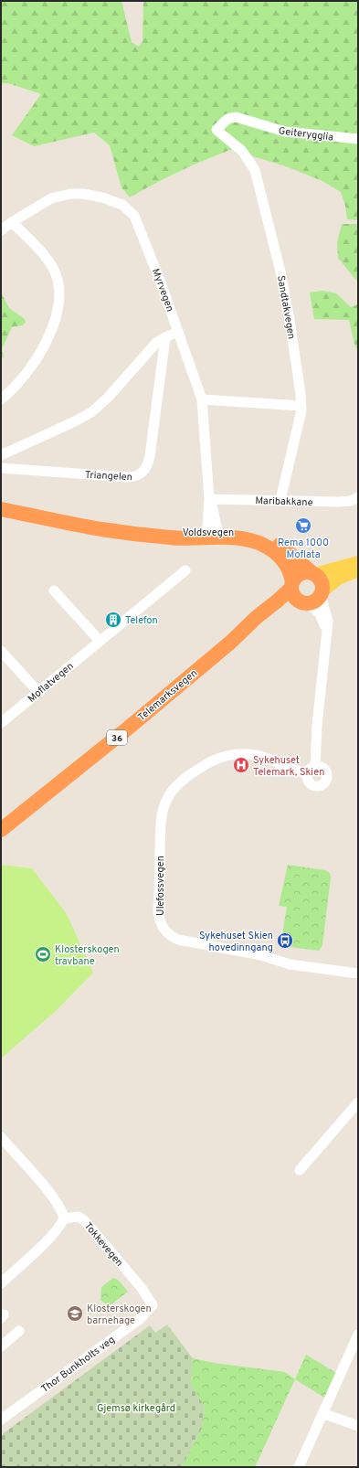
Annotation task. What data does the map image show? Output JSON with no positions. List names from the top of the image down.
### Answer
{
  "streets": {
    "highway": ["Voldsvegen", "Telemarksvegen", "36"],
    "street": [
      "Geiterygglia",
      "Myrvegen",
      "Sandtakvegen",
      "Triangelen",
      "Maribakkane",
      "Moflatvegen",
      "Ulefossvegen",
      "Tokkevegen",
      "Thor Bunkholts veg"
    ]
  },
  "crossings": [
    ["Geiterygglia", "Sandtakvegen"],
    ["Myrvegen", "Maribakkane"],
    ["Myrvegen", "Voldsvegen"],
    ["Sandtakvegen", "Maribakkane"],
    ["Voldsvegen", "Telemarksvegen"],
    ["Voldsvegen", "36"],
    ["Telemarksvegen", "36"],
    ["Tokkevegen", "Thor Bunkholts veg"]
  ],
  "parks": ["Gjemsø kirkegård"],
  "places": {
    "supermarket": ["Rema 1000 Moflata"],
    "building": ["Telefon"],
    "hospital": ["Sykehuset Telemark, Skien"],
    "bus stop": ["Sykehuset Skien hovedinngang"],
    "sports": ["Klosterskogen travbane"],
    "school or university": ["Klosterskogen barnehage"]
  }
}
